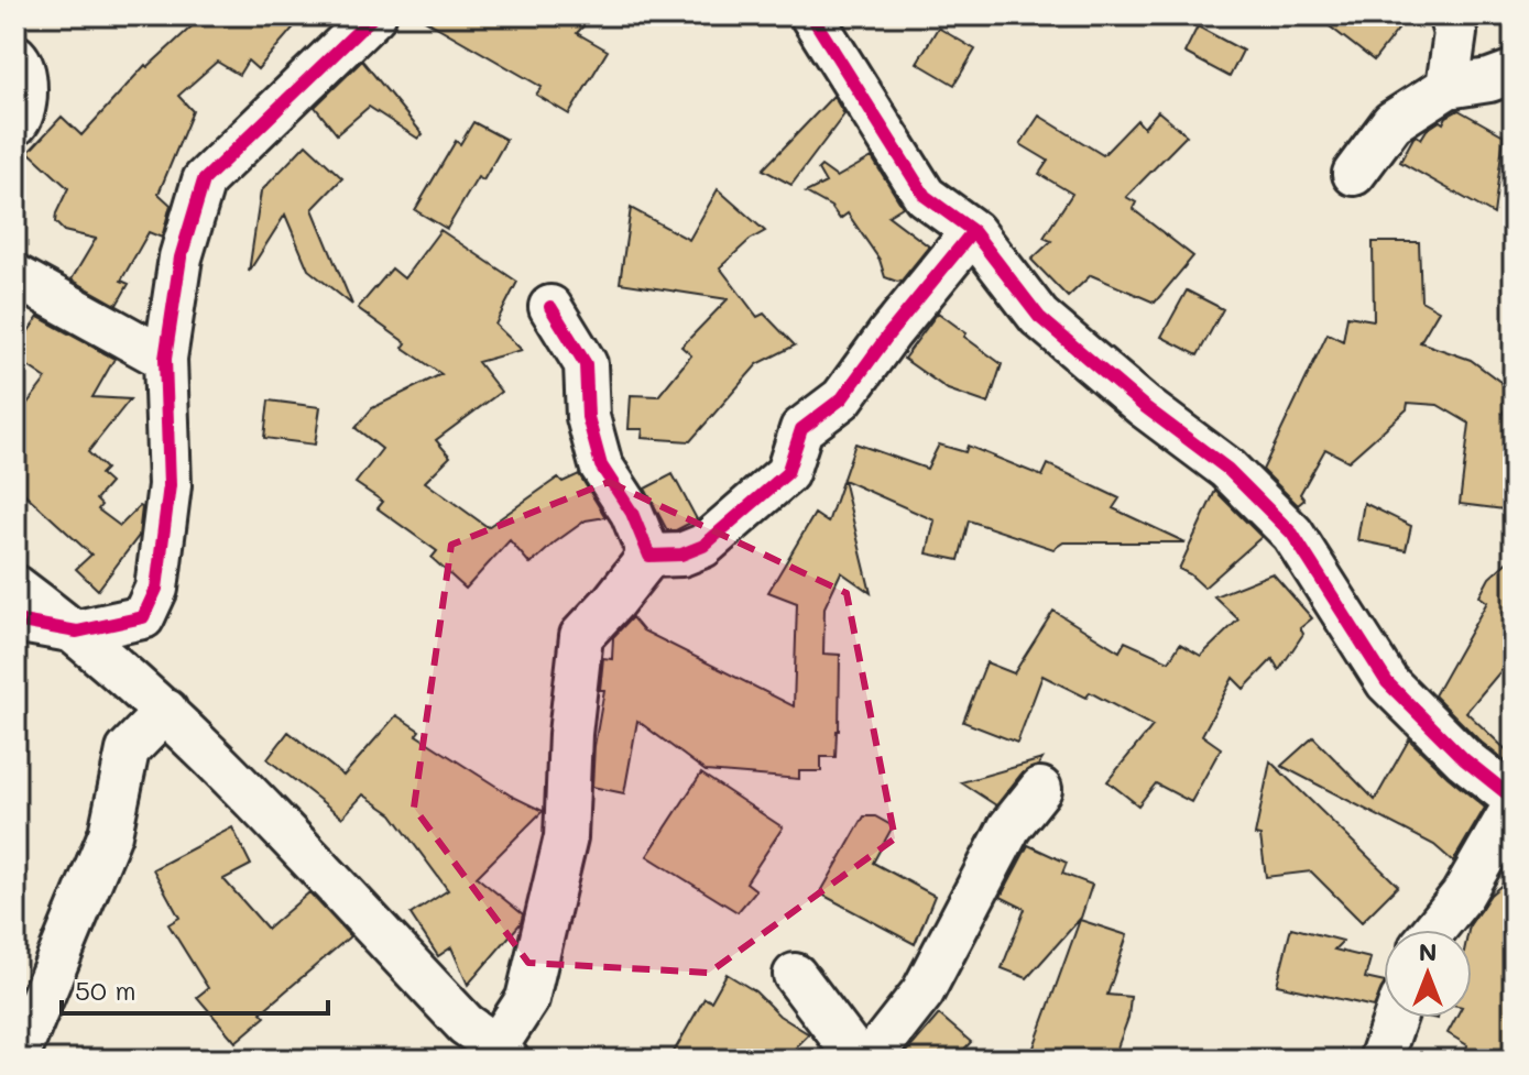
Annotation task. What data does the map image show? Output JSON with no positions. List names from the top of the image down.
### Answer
{
  "scale_bar": "50 m",
  "north": "top"
}
